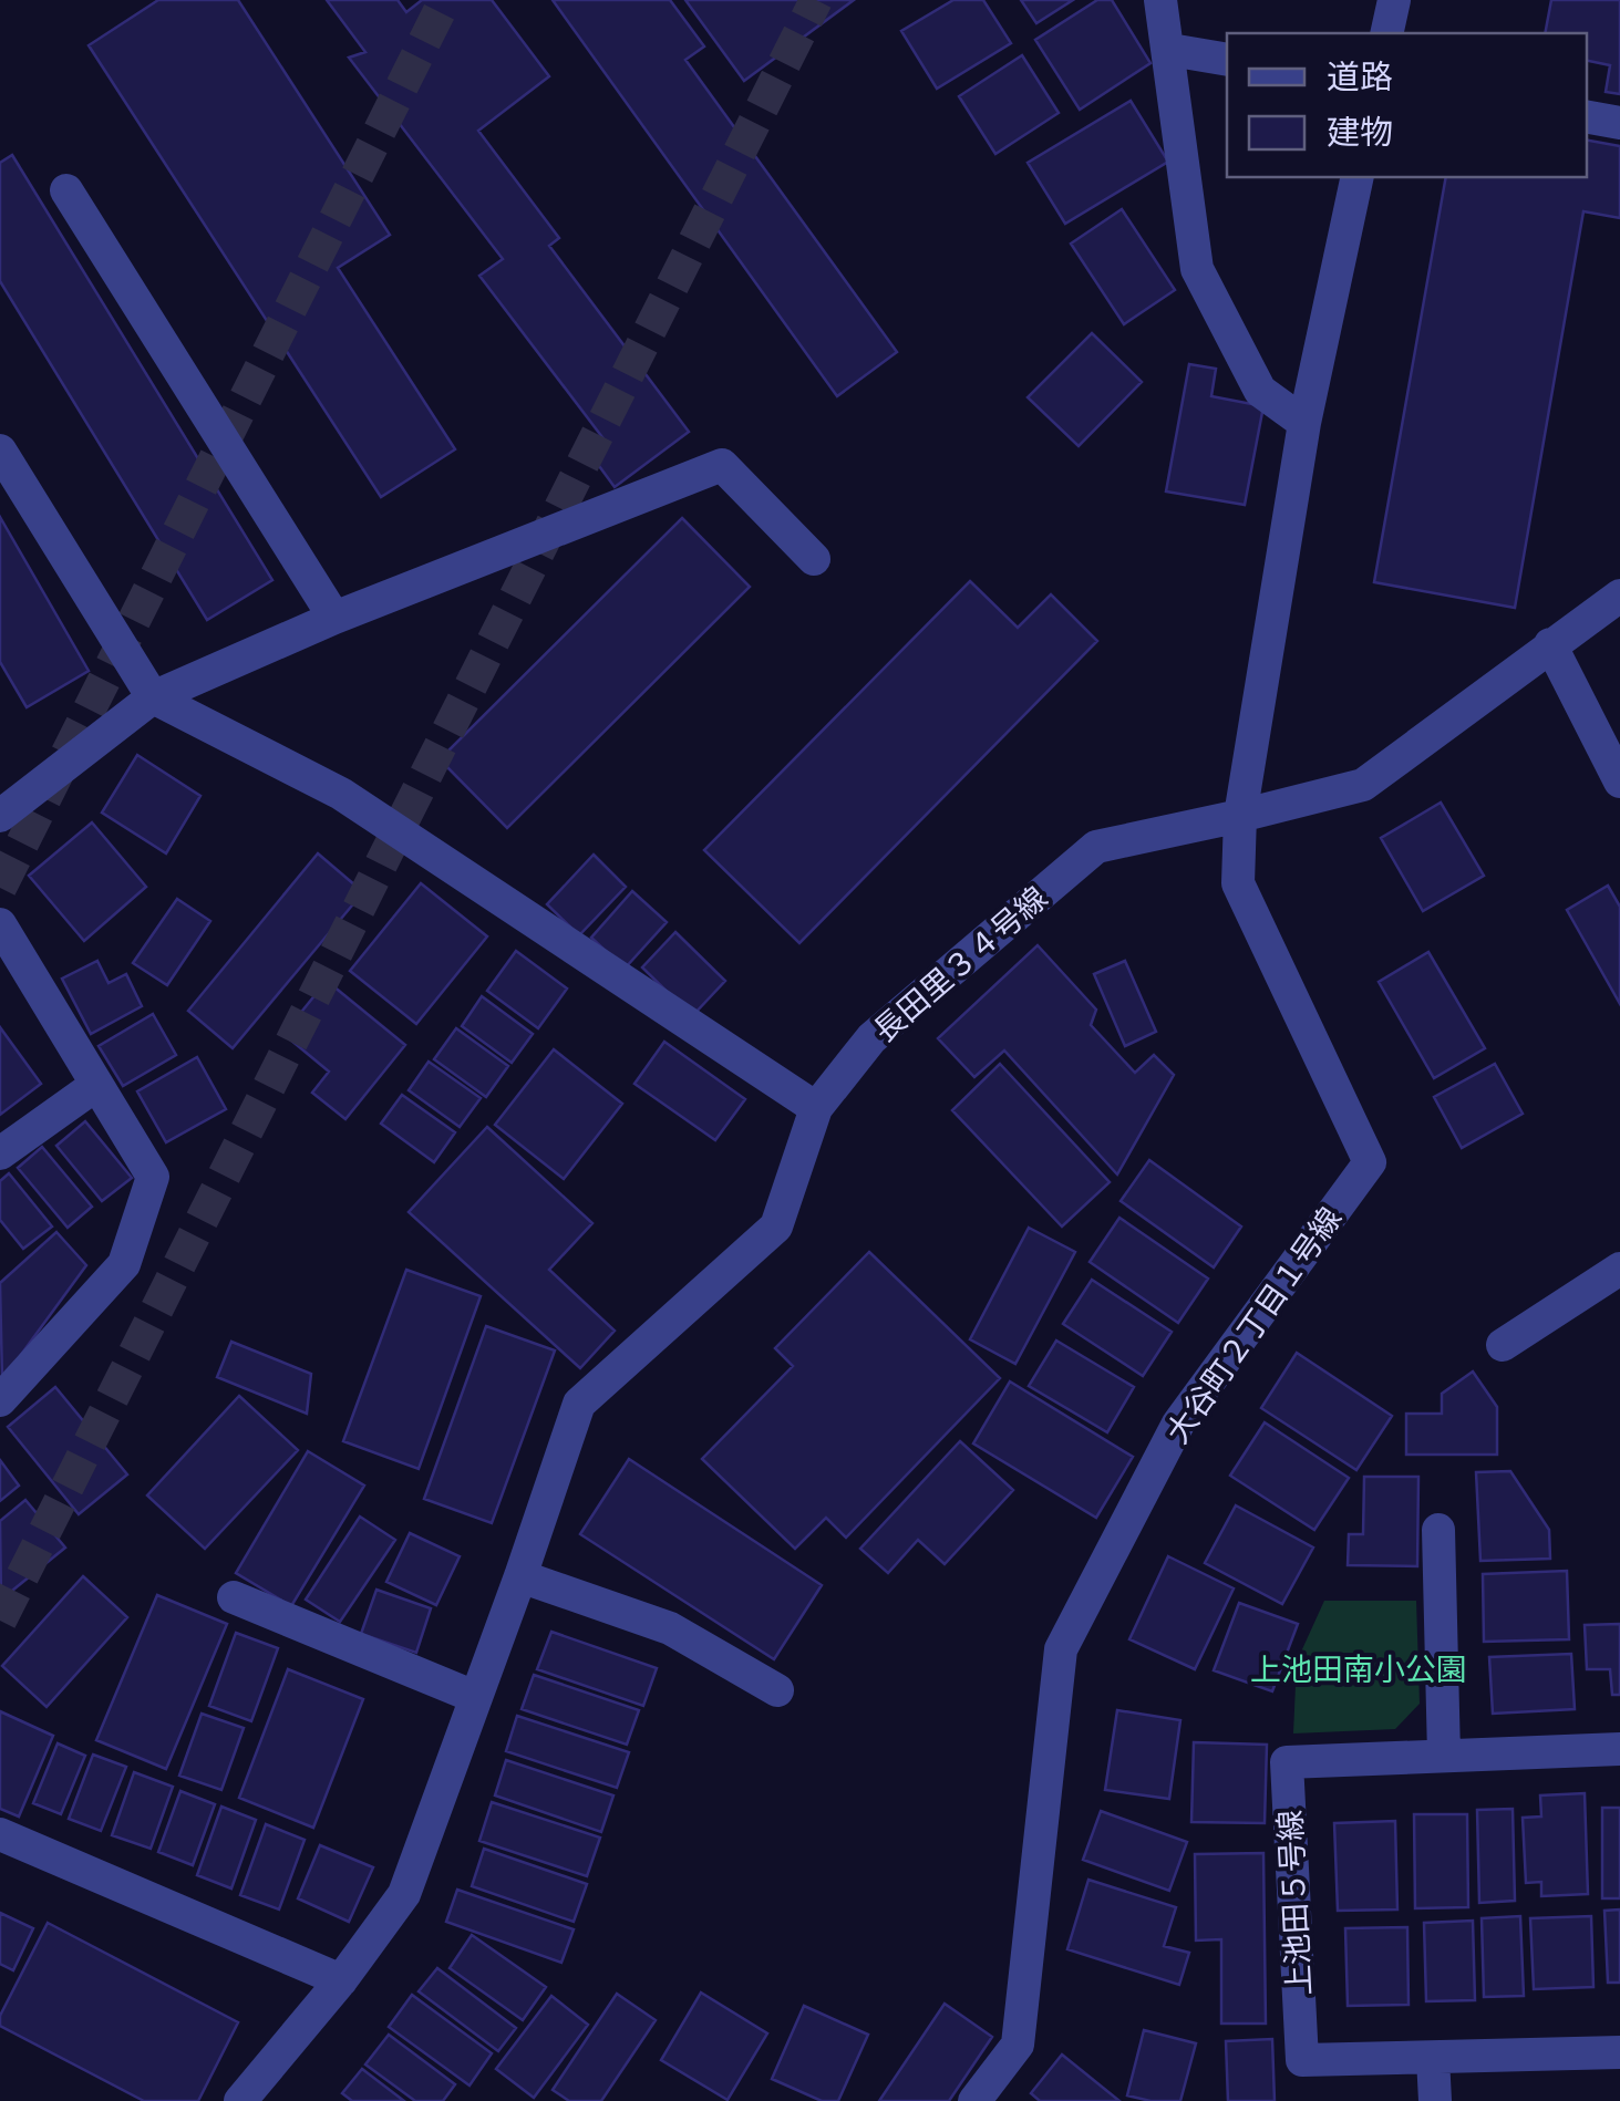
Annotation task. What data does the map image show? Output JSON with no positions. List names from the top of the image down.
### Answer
{
  "streets": {
    "street": ["長田里３４号線", "大谷町２丁目１号線", "上池田５号線"]
  },
  "crossings": [
    ["長田里３４号線", "大谷町２丁目１号線"]
  ],
  "parks": ["上池田南小公園"],
  "legend": ["道路", "建物"]
}
